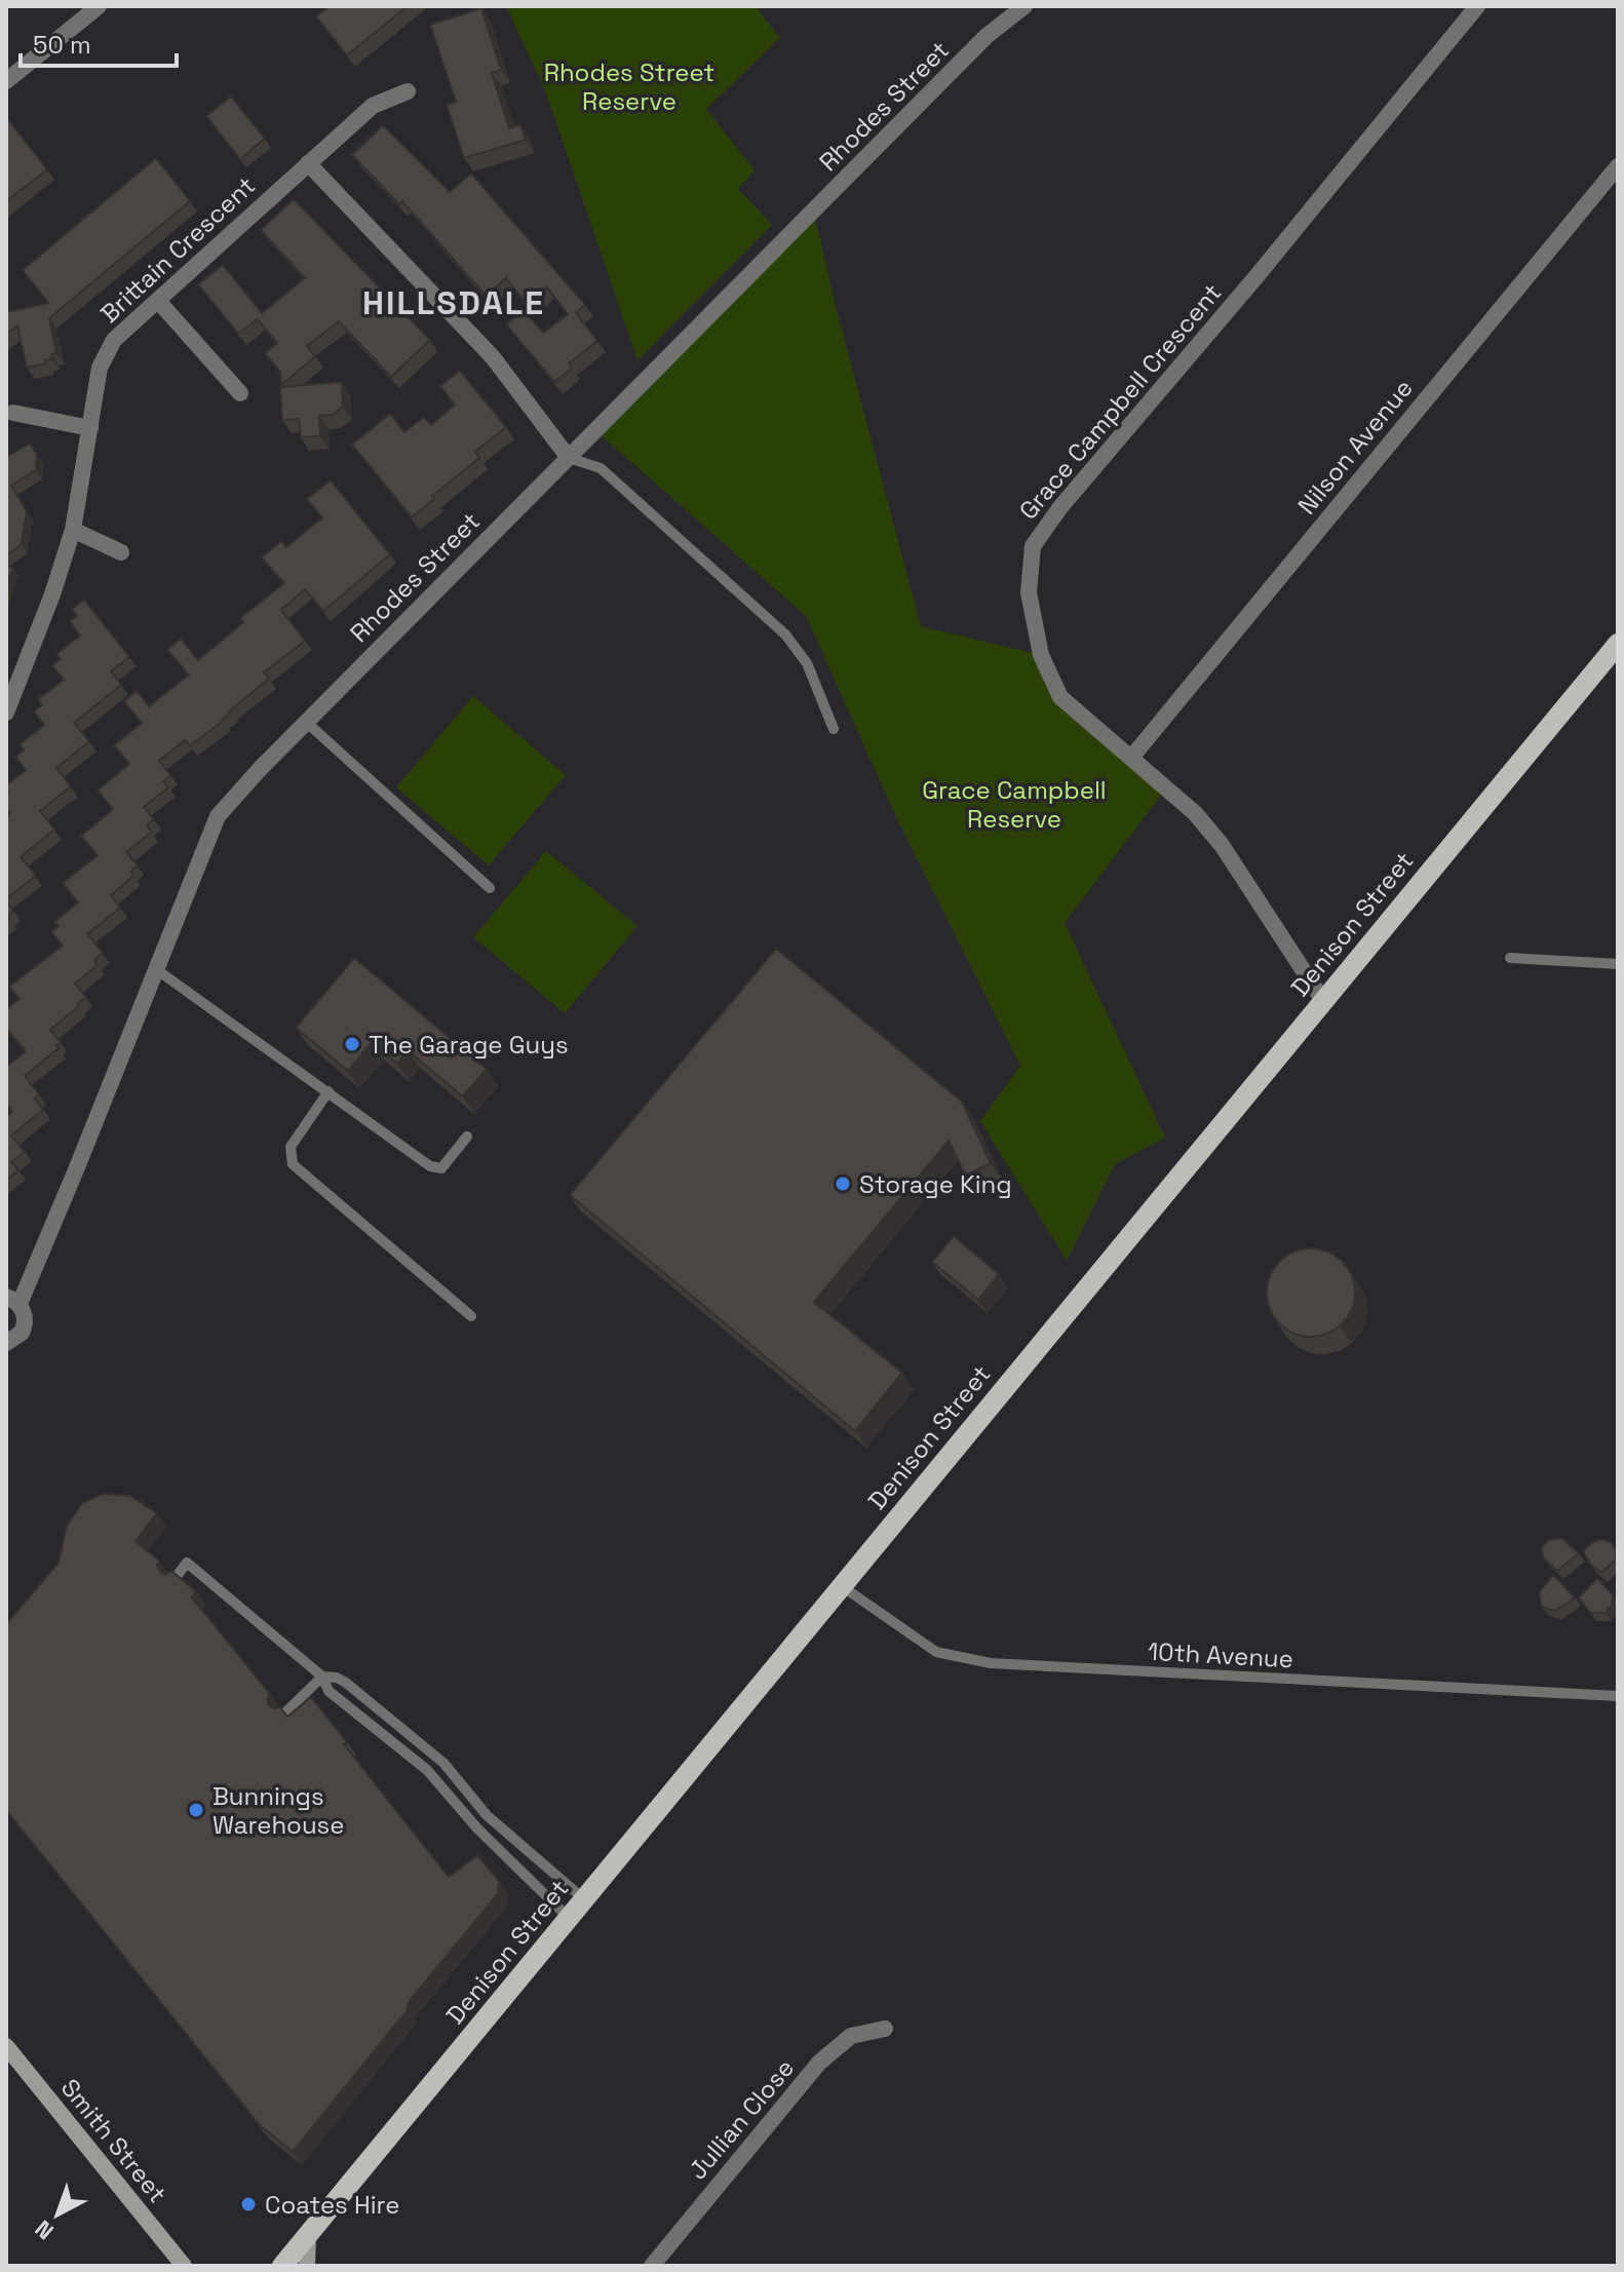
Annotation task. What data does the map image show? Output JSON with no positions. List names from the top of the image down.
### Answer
{
  "streets": {
    "main road": ["Denison Street"],
    "street": [
      "Rhodes Street",
      "Brittain Crescent",
      "Grace Campbell Crescent",
      "Nilson Avenue",
      "Jullian Close",
      "Smith Street"
    ],
    "lane": ["10th Avenue"]
  },
  "crossings": [
    ["Grace Campbell Crescent", "Nilson Avenue"],
    ["Grace Campbell Crescent", "Denison Street"],
    ["Denison Street", "10th Avenue"]
  ],
  "districts": ["HILLSDALE"],
  "parks": ["Rhodes Street Reserve", "Grace Campbell Reserve"],
  "places": [
    "The Garage Guys",
    "Storage King",
    "Bunnings Warehouse",
    "Coates Hire"
  ],
  "scale_bar": "50 m",
  "north": "bottom left"
}
